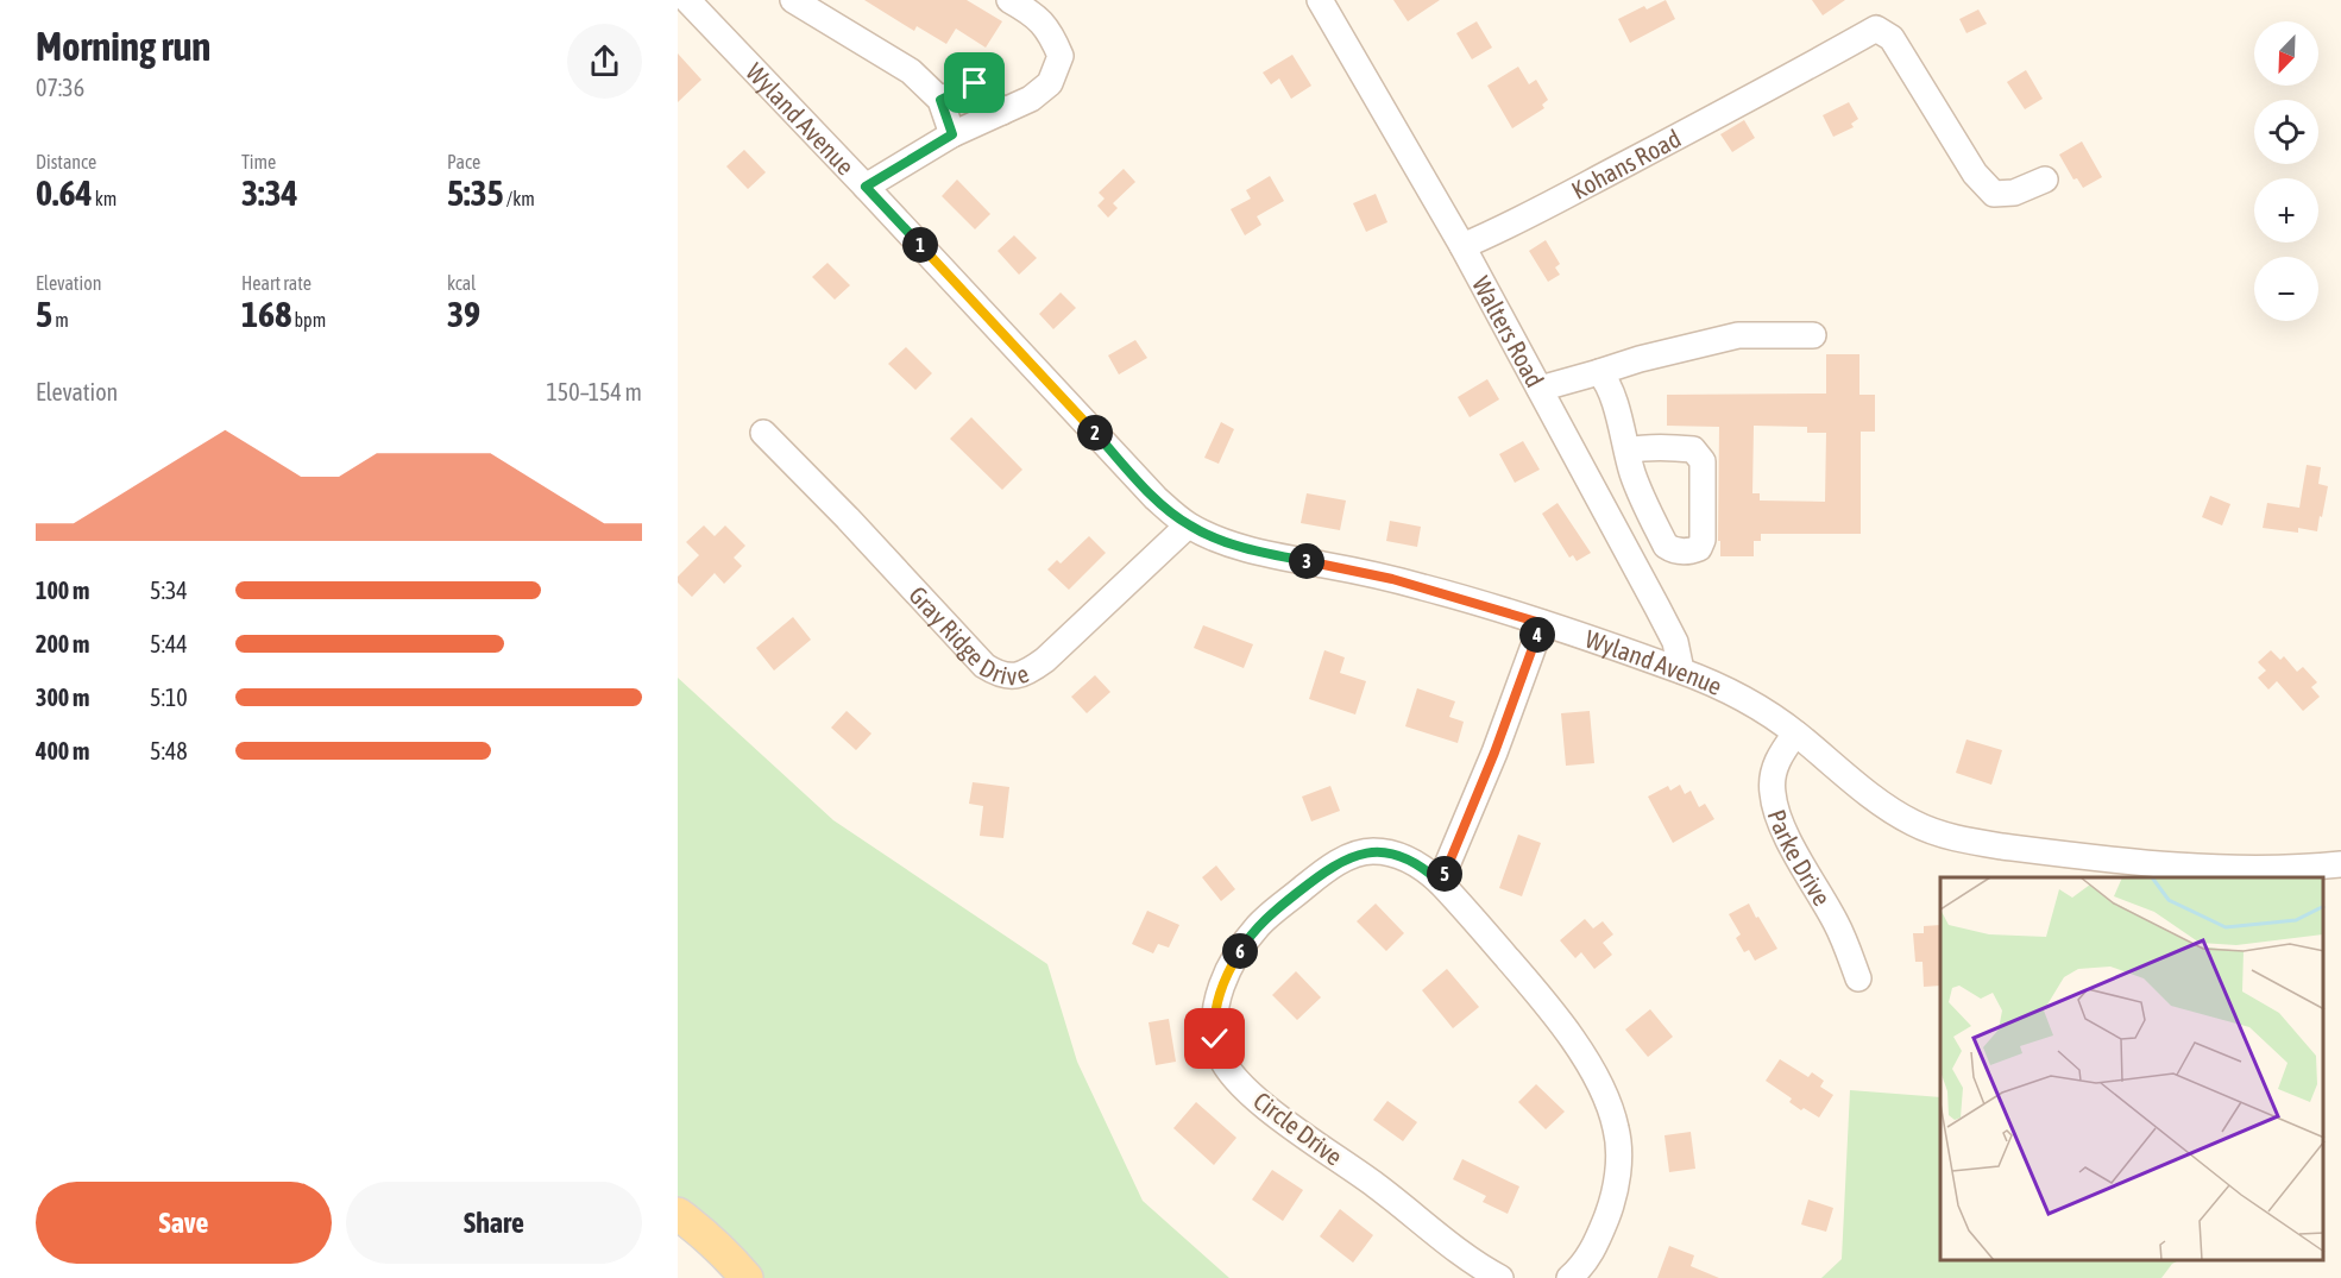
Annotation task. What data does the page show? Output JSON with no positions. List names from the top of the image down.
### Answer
{
  "streets": {
    "street": [
      "Wyland Avenue",
      "Kohans Road",
      "Walters Road",
      "Gray Ridge Drive",
      "Parke Drive",
      "Circle Drive"
    ]
  },
  "crossings": [
    ["Wyland Avenue", "Walters Road"],
    ["Wyland Avenue", "Gray Ridge Drive"],
    ["Wyland Avenue", "Parke Drive"],
    ["Kohans Road", "Walters Road"]
  ],
  "north": "bottom left",
  "page": {
    "heading": ["Morning run", "07:36"],
    "map_buttons": ["+", "−"],
    "stats": [
      ["Distance", "0.64 km"],
      ["Time", "3:34"],
      ["Pace", "5:35 /km"],
      ["Elevation", "5 m"],
      ["Heart rate", "168 bpm"],
      ["kcal", "39"]
    ],
    "pins": [
      "1",
      "2",
      "3",
      "4",
      "5",
      "6"
    ],
    "chart": ["Elevation", "150–154 m"],
    "list": [
      {
        "name": "100 m",
        "note": "5:34"
      },
      {
        "name": "200 m",
        "note": "5:44"
      },
      {
        "name": "300 m",
        "note": "5:10"
      },
      {
        "name": "400 m",
        "note": "5:48"
      }
    ],
    "buttons": ["Save", "Share"]
  }
}
